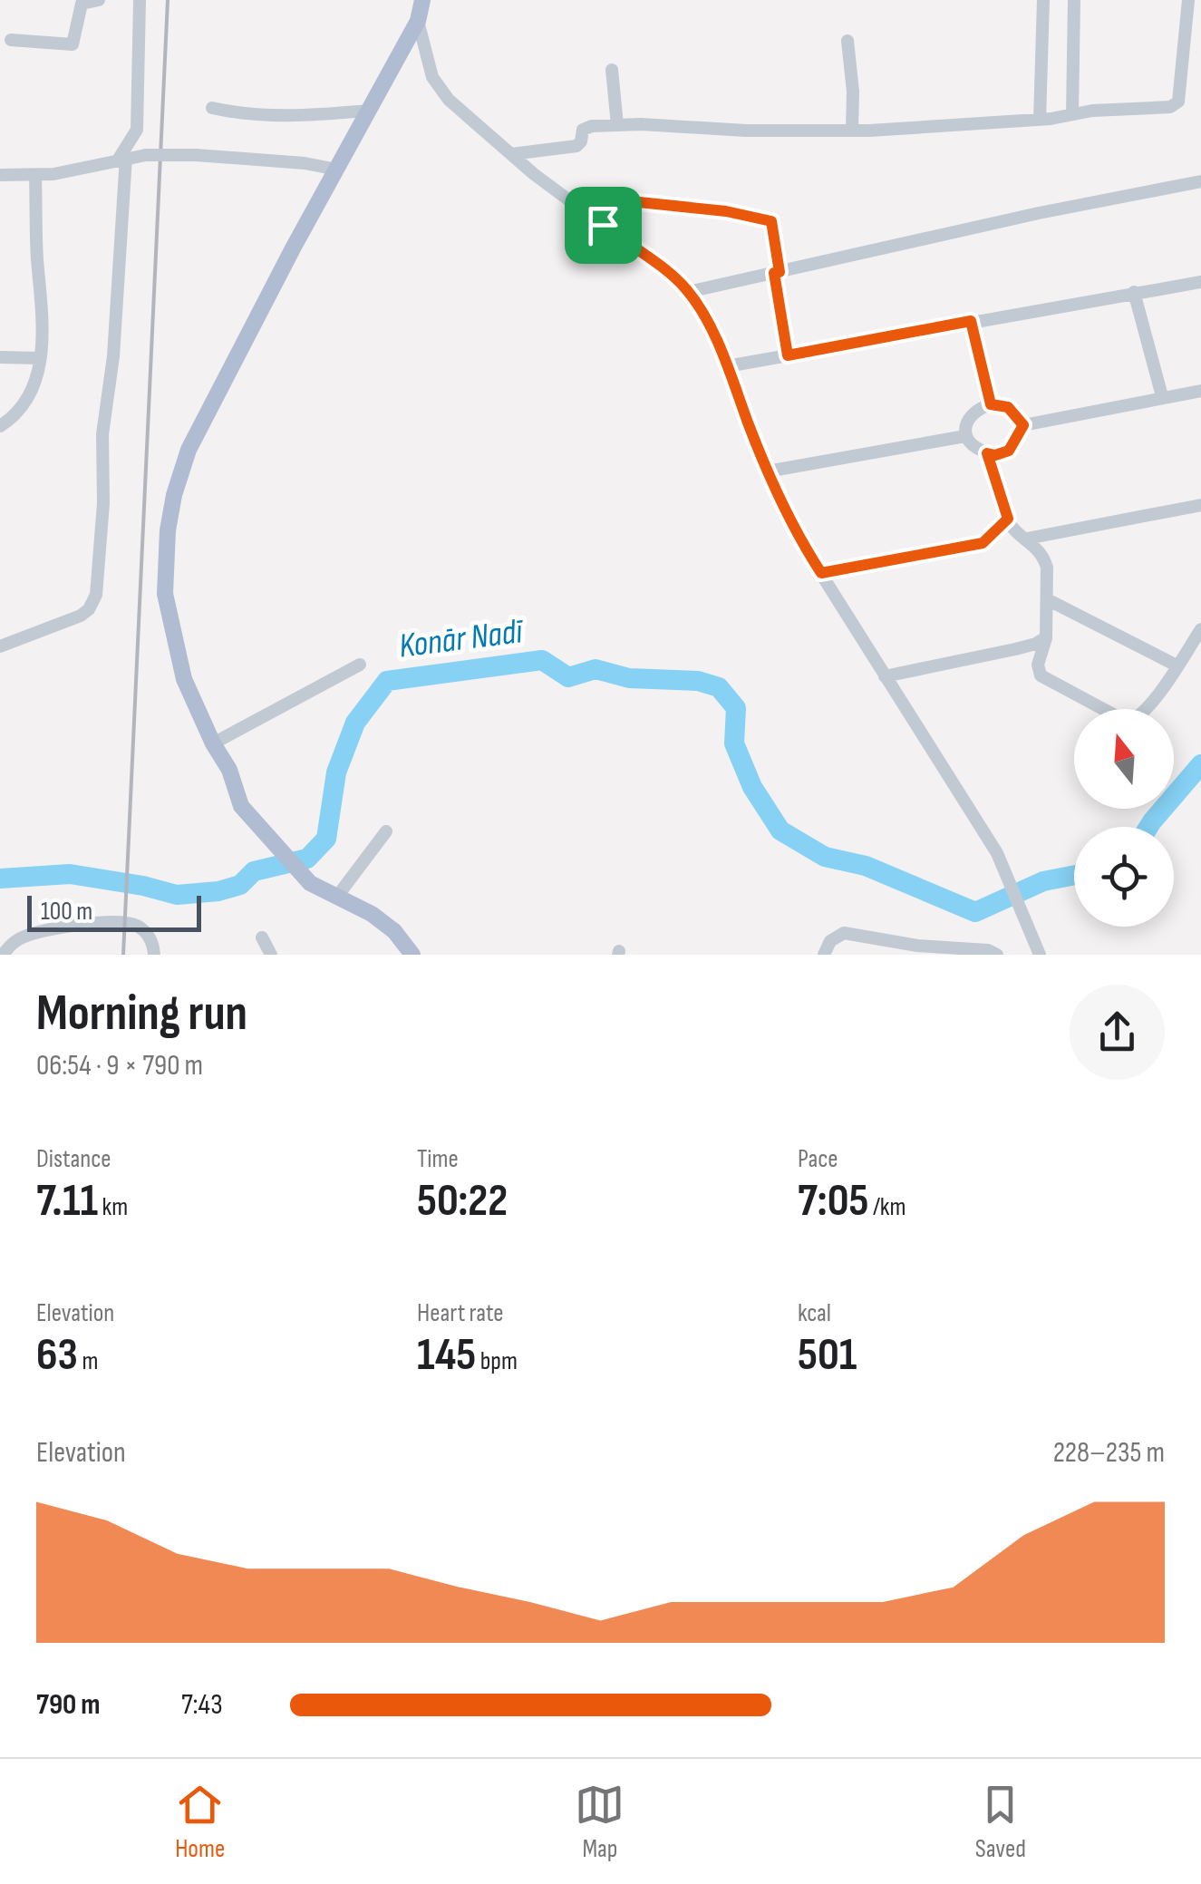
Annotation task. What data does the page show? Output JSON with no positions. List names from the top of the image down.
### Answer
{
  "water": ["Konār Nadī"],
  "scale_bar": "100 m",
  "north": "top",
  "page": {
    "scale": "100 m",
    "heading": ["Morning run", "06:54 · 9 × 790 m"],
    "stats": [
      ["Distance", "7.11 km"],
      ["Time", "50:22"],
      ["Pace", "7:05 /km"],
      ["Elevation", "63 m"],
      ["Heart rate", "145 bpm"],
      ["kcal", "501"]
    ],
    "chart": ["Elevation", "228–235 m"],
    "list": [
      {
        "name": "790 m",
        "note": "7:43"
      }
    ],
    "tabs": ["Home", "Map", "Saved"]
  }
}
